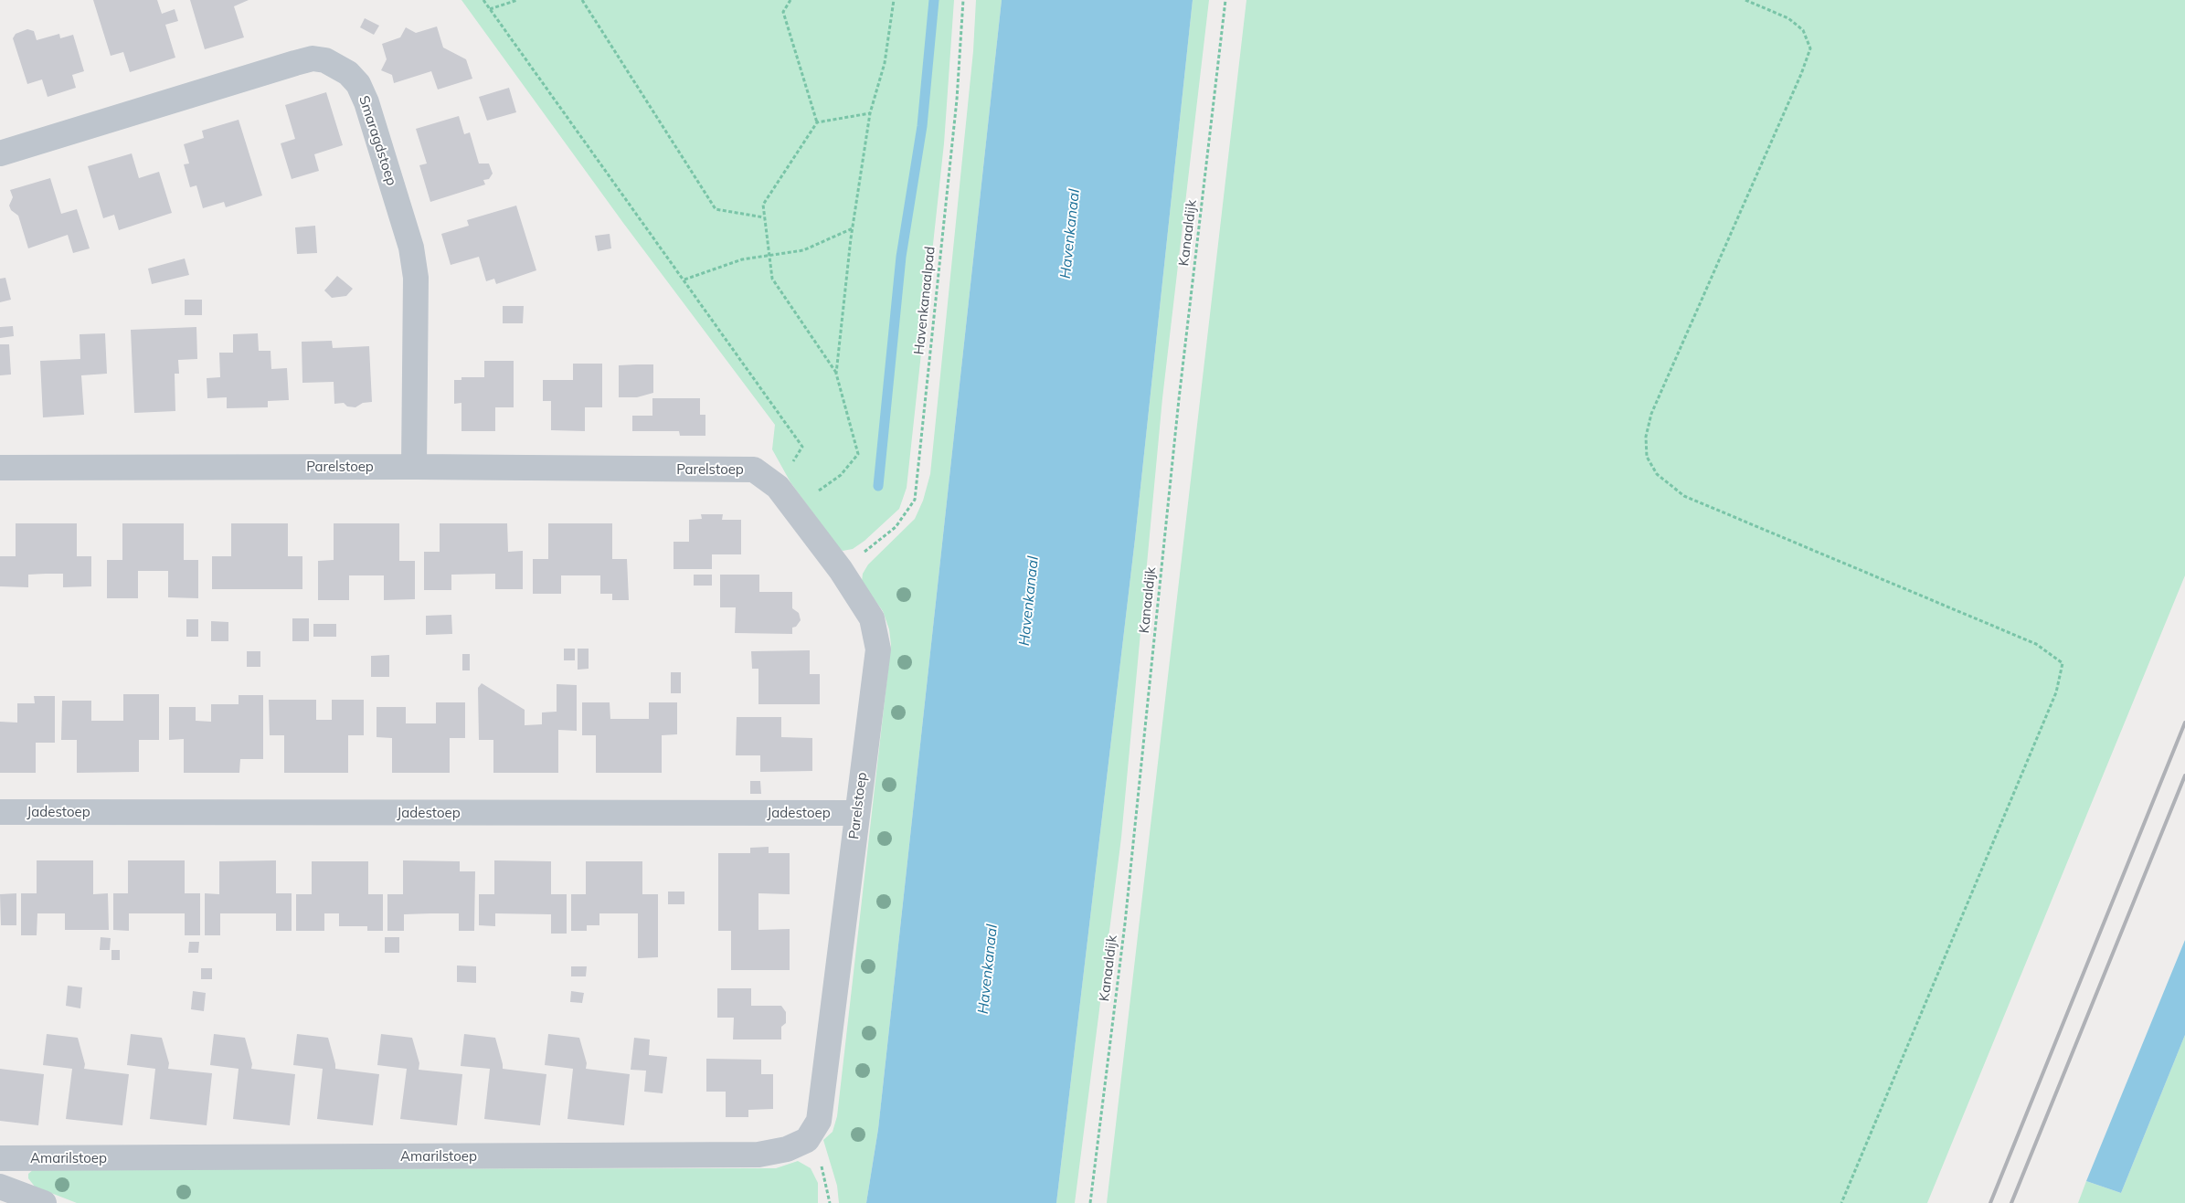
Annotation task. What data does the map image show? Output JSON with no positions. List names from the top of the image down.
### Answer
{
  "streets": {
    "street": [
      "Smaragdstoep",
      "Parelstoep",
      "Jadestoep",
      "Amarilstoep"
    ],
    "path": ["Kanaaldijk", "Havenkanaalpad"]
  },
  "crossings": [
    ["Smaragdstoep", "Parelstoep"],
    ["Havenkanaalpad", "Parelstoep"],
    ["Parelstoep", "Jadestoep"],
    ["Parelstoep", "Amarilstoep"]
  ],
  "water": ["Havenkanaal"]
}
